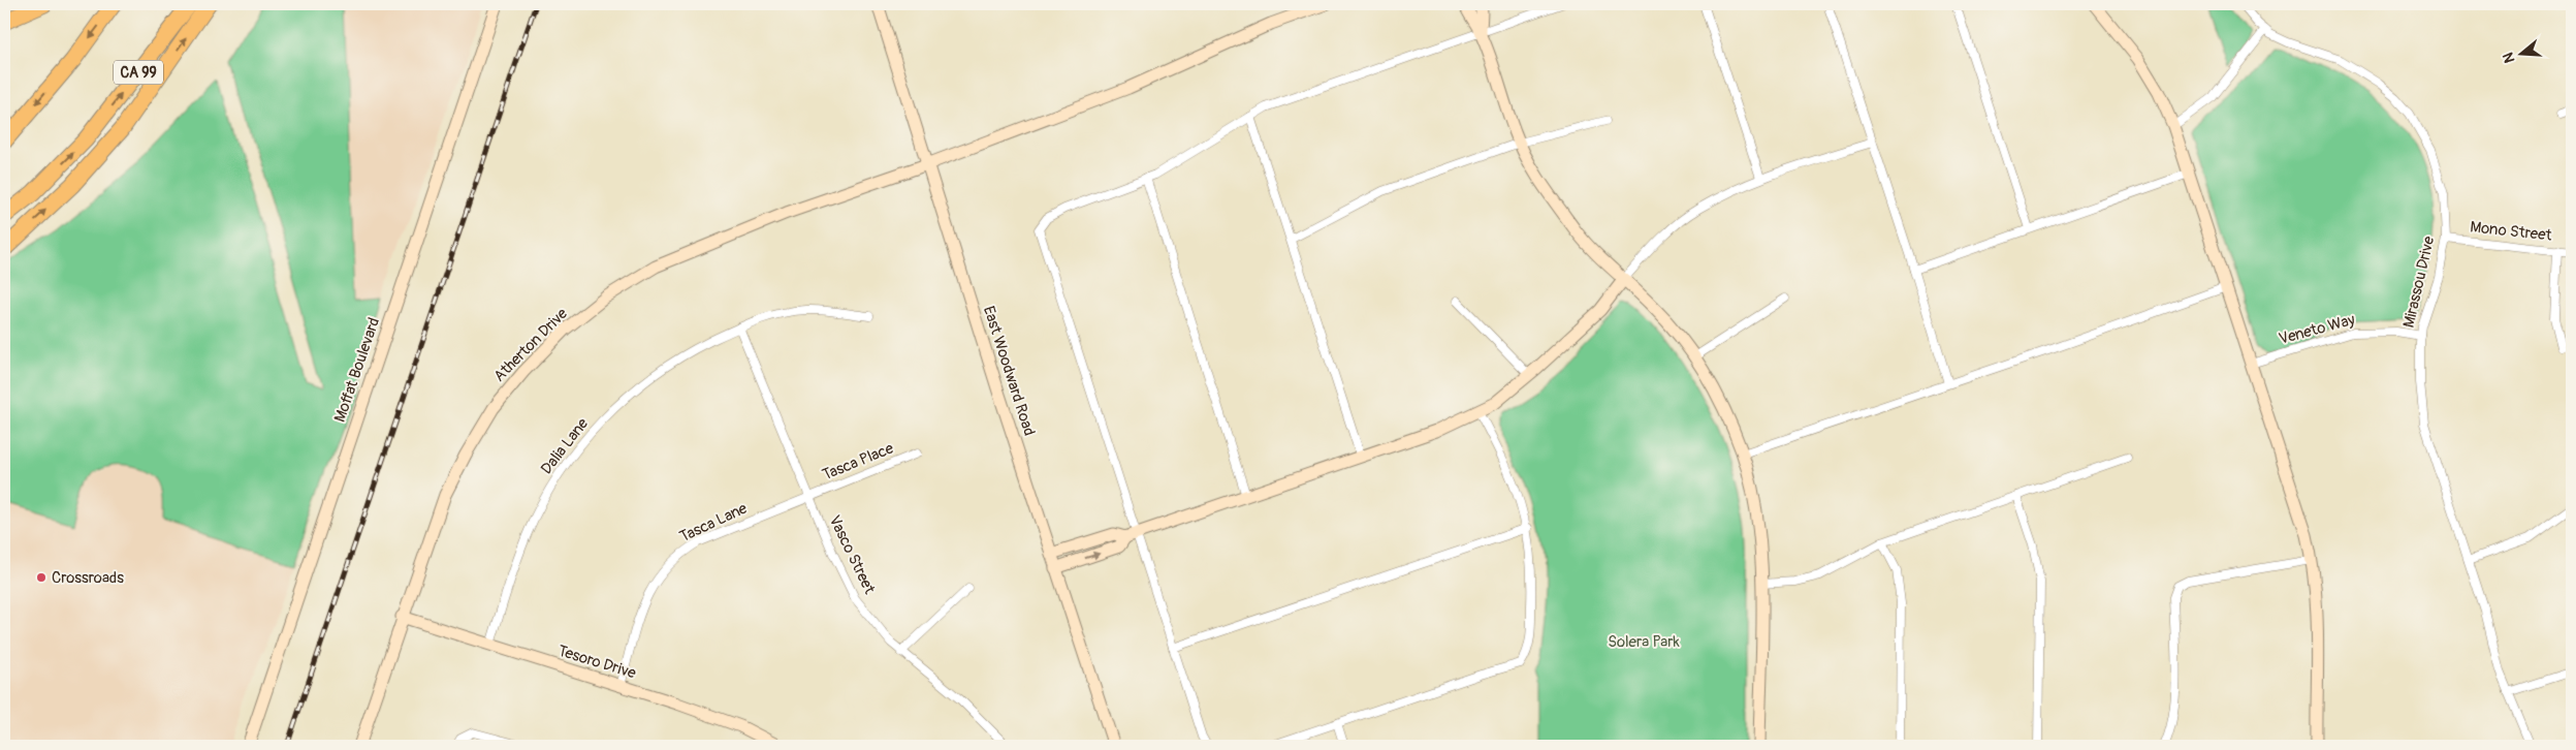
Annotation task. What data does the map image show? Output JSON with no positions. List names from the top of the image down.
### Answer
{
  "streets": {
    "highway": ["CA 99"],
    "street": [
      "Mono Street",
      "Mirassou Drive",
      "Veneto Way",
      "Atherton Drive",
      "Moffat Boulevard",
      "East Woodward Road",
      "Dalia Lane",
      "Tasca Place",
      "Tasca Lane",
      "Vasco Street",
      "Tesoro Drive"
    ]
  },
  "crossings": [
    ["Mono Street", "Mirassou Drive"],
    ["Mirassou Drive", "Veneto Way"],
    ["Atherton Drive", "East Woodward Road"],
    ["Atherton Drive", "Tesoro Drive"],
    ["Dalia Lane", "Vasco Street"],
    ["Dalia Lane", "Tesoro Drive"],
    ["Tasca Place", "Tasca Lane"],
    ["Tasca Place", "Vasco Street"],
    ["Tasca Lane", "Vasco Street"],
    ["Tasca Lane", "Tesoro Drive"]
  ],
  "parks": ["Solera Park"],
  "places": ["Crossroads"],
  "north": "left"
}
